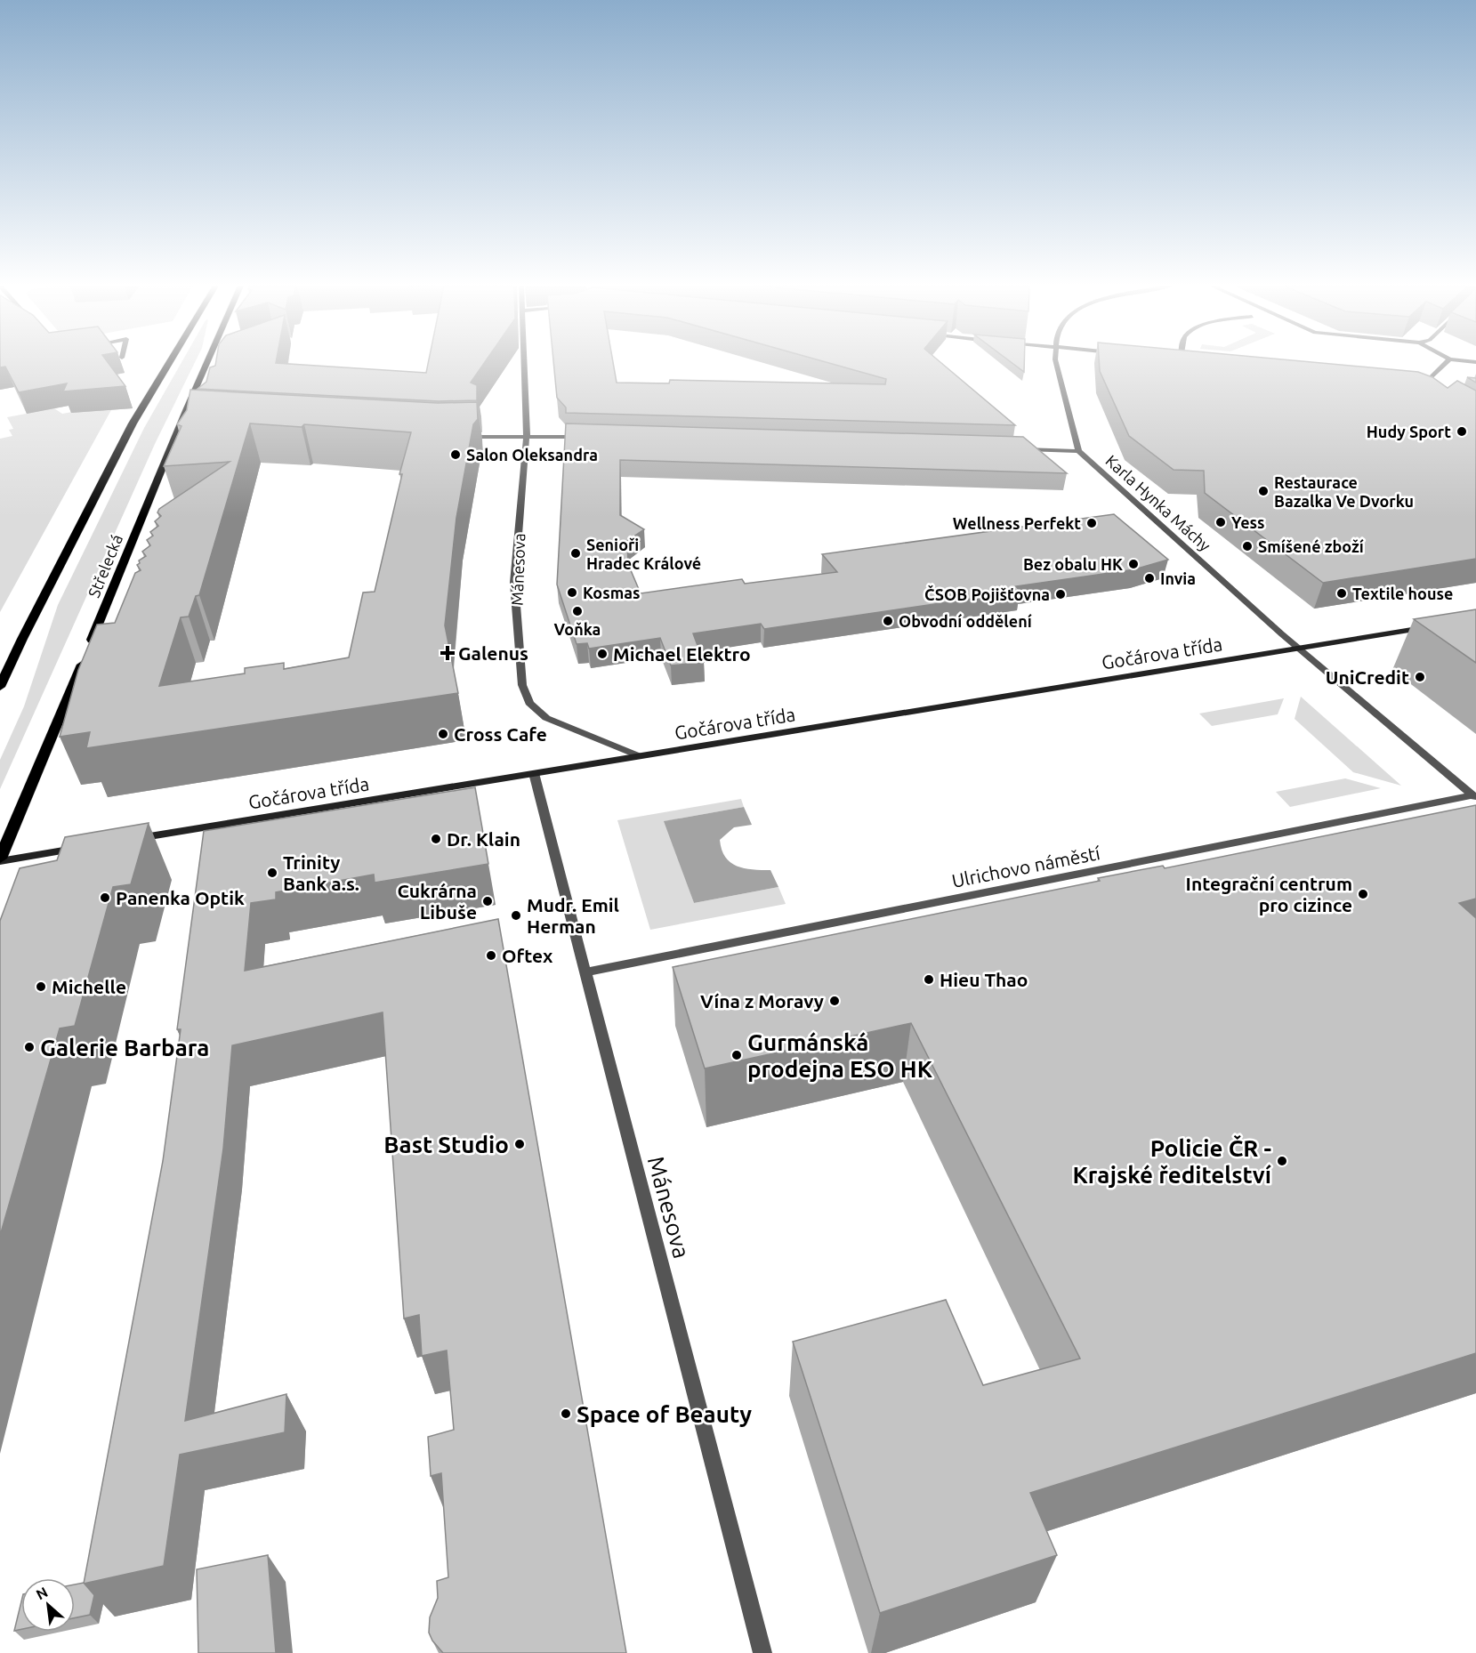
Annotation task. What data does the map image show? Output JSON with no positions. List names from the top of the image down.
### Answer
{
  "streets": {
    "main road": ["Střelecká"],
    "street": [
      "Karla Hynka Máchy",
      "Mánesova",
      "Gočárova třída",
      "Ulrichovo náměstí"
    ]
  },
  "crossings": [
    ["Karla Hynka Máchy", "Gočárova třída"],
    ["Karla Hynka Máchy", "Ulrichovo náměstí"],
    ["Mánesova", "Gočárova třída"],
    ["Mánesova", "Ulrichovo náměstí"]
  ],
  "places": {
    "other": [
      "Hudy Sport",
      "Salon Oleksandra",
      "Restaurace Bazalka Ve Dvorku",
      "Yess",
      "Wellness Perfekt",
      "Smíšené zboží",
      "Senioři Hradec Králové",
      "Bez obalu HK",
      "Invia",
      "Kosmas",
      "Textile house",
      "ČSOB Pojišťovna",
      "Voňka",
      "Obvodní oddělení",
      "Michael Elektro",
      "UniCredit",
      "Cross Cafe",
      "Dr. Klain",
      "Trinity Bank a.s.",
      "Integrační centrum pro cizince",
      "Panenka Optik",
      "Cukrárna Libuše",
      "Mudr. Emil Herman",
      "Oftex",
      "Hieu Thao",
      "Michelle",
      "Vína z Moravy",
      "Galerie Barbara",
      "Gurmánská prodejna ESO HK",
      "Bast Studio",
      "Policie ČR - Krajské ředitelství",
      "Space of Beauty"
    ],
    "health": ["Galenus"]
  },
  "north": "top left"
}
